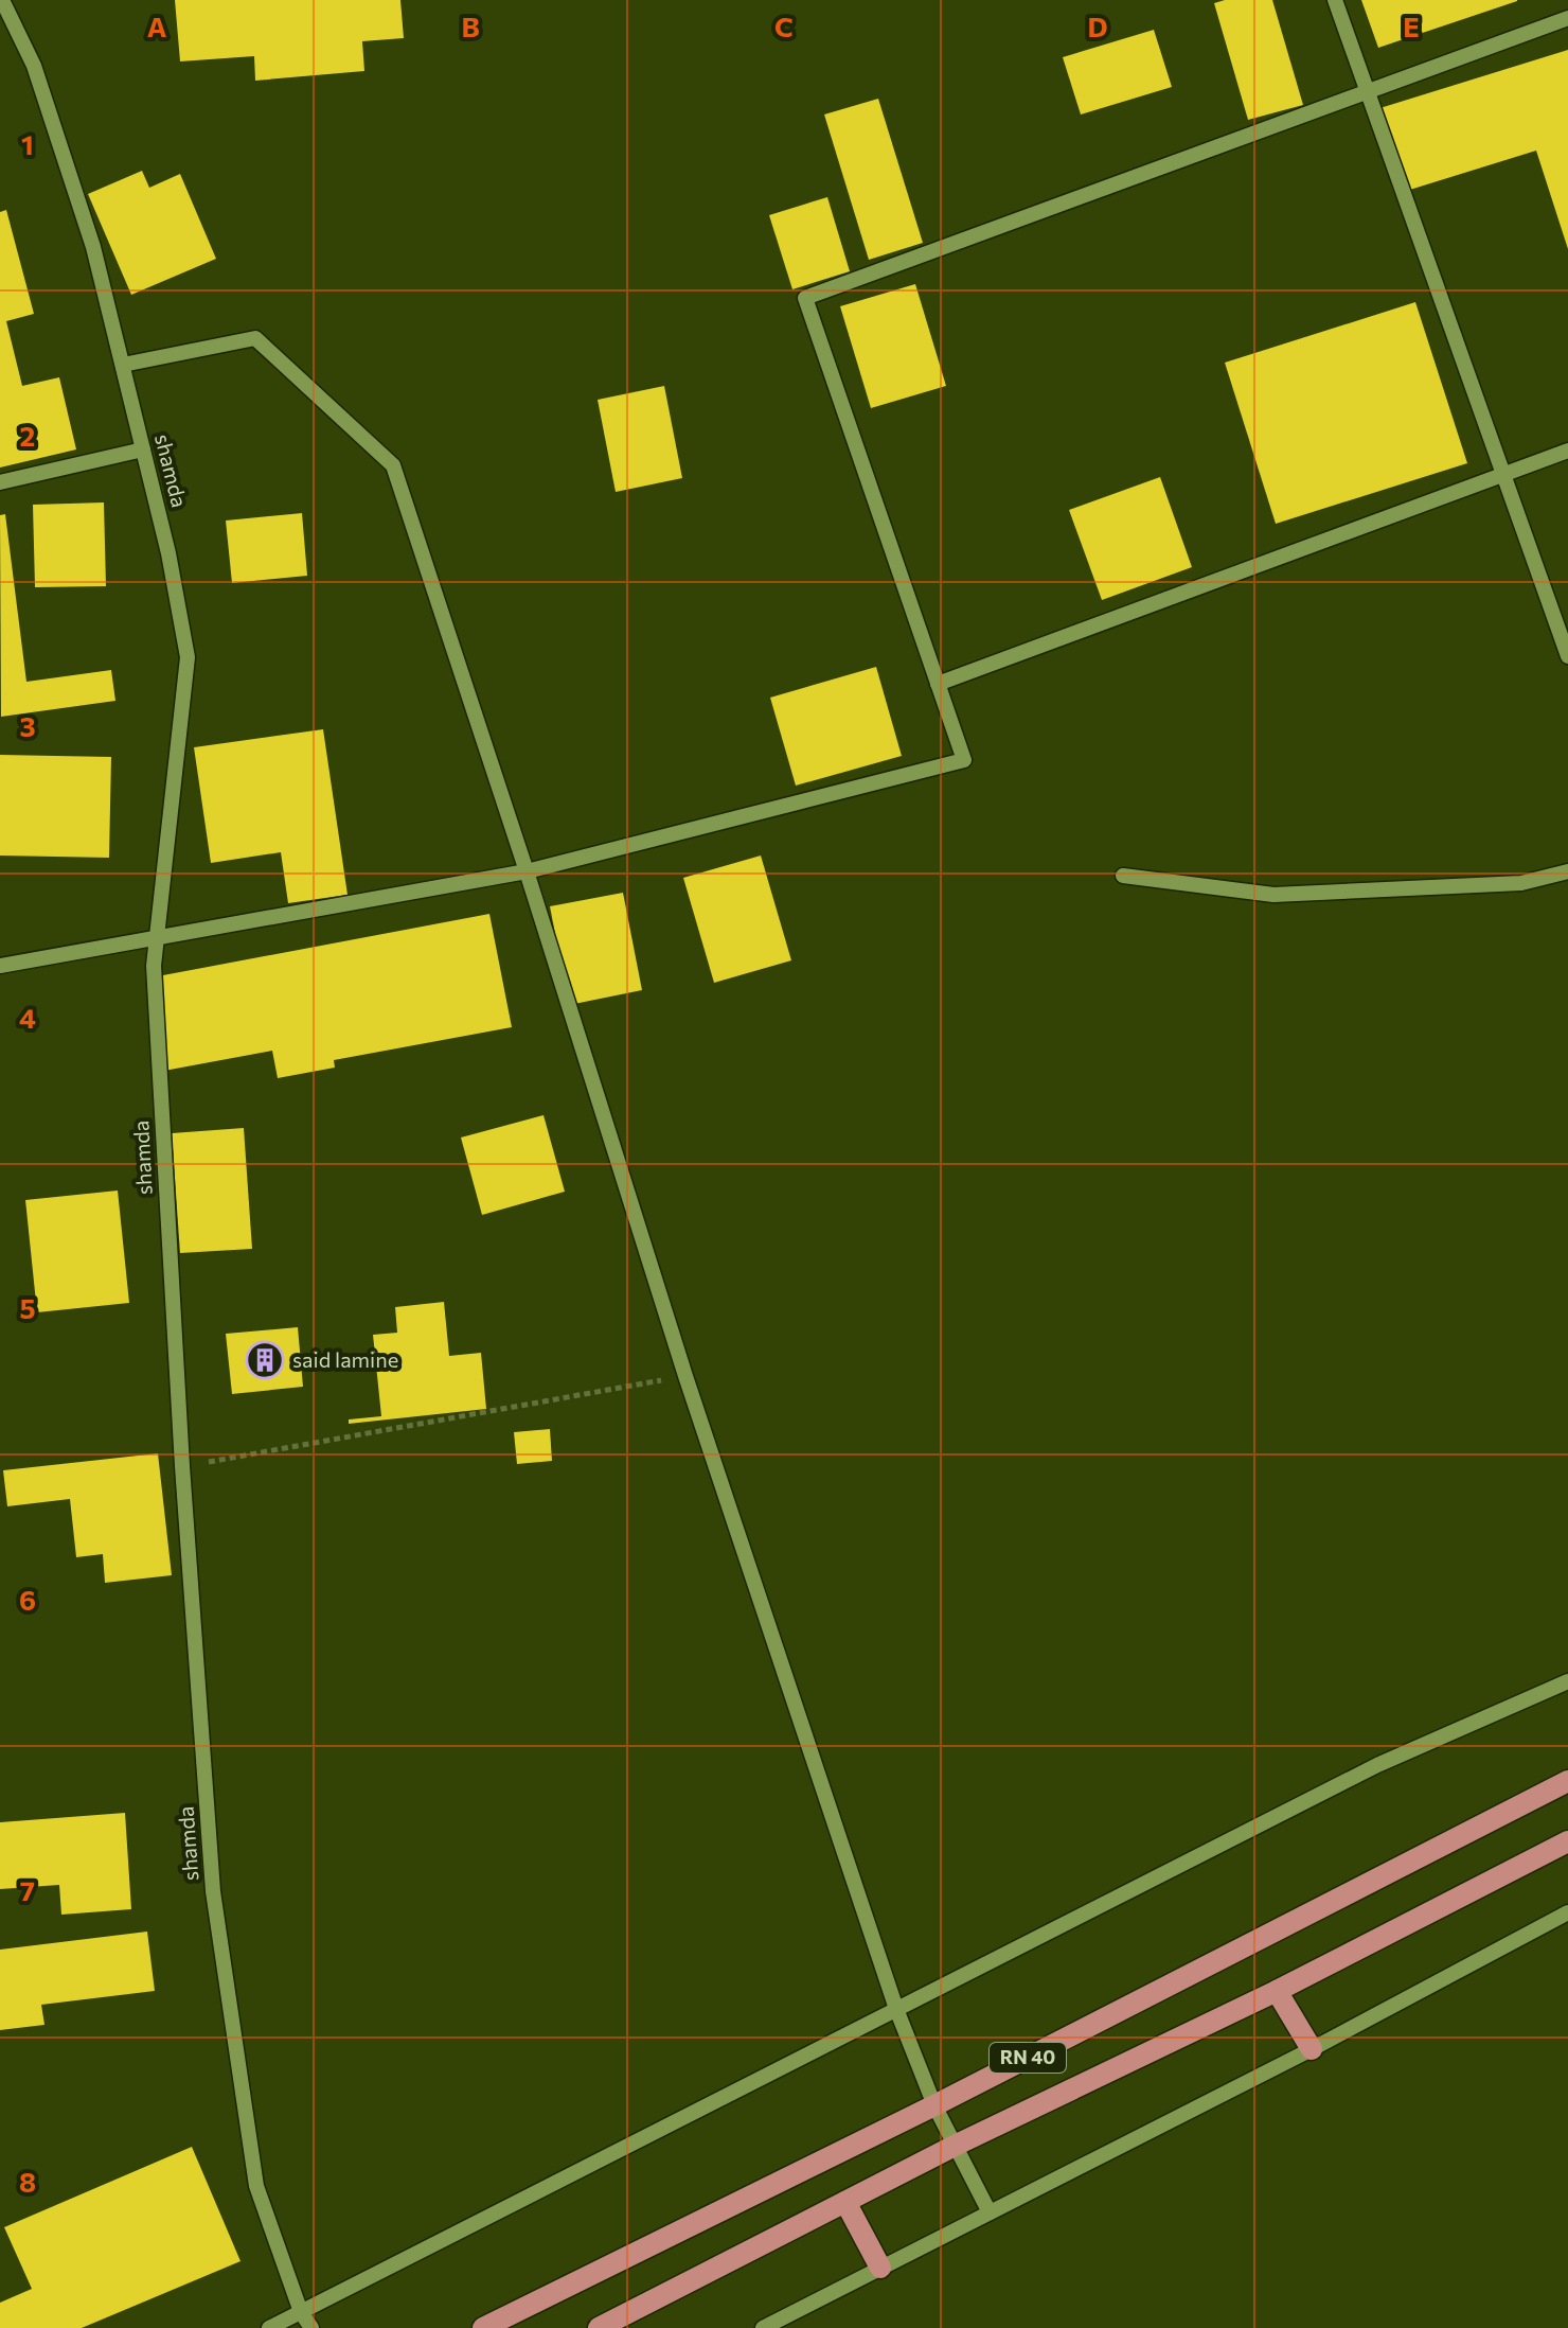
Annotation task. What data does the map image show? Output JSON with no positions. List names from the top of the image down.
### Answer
{
  "streets": {
    "main road": ["RN 40"],
    "street": ["shamda"]
  },
  "places": {
    "building": ["said lamine"]
  },
  "grid": {
    "columns": [
      "A",
      "B",
      "C",
      "D",
      "E"
    ],
    "rows": [
      "1",
      "2",
      "3",
      "4",
      "5",
      "6",
      "7",
      "8"
    ]
  }
}
